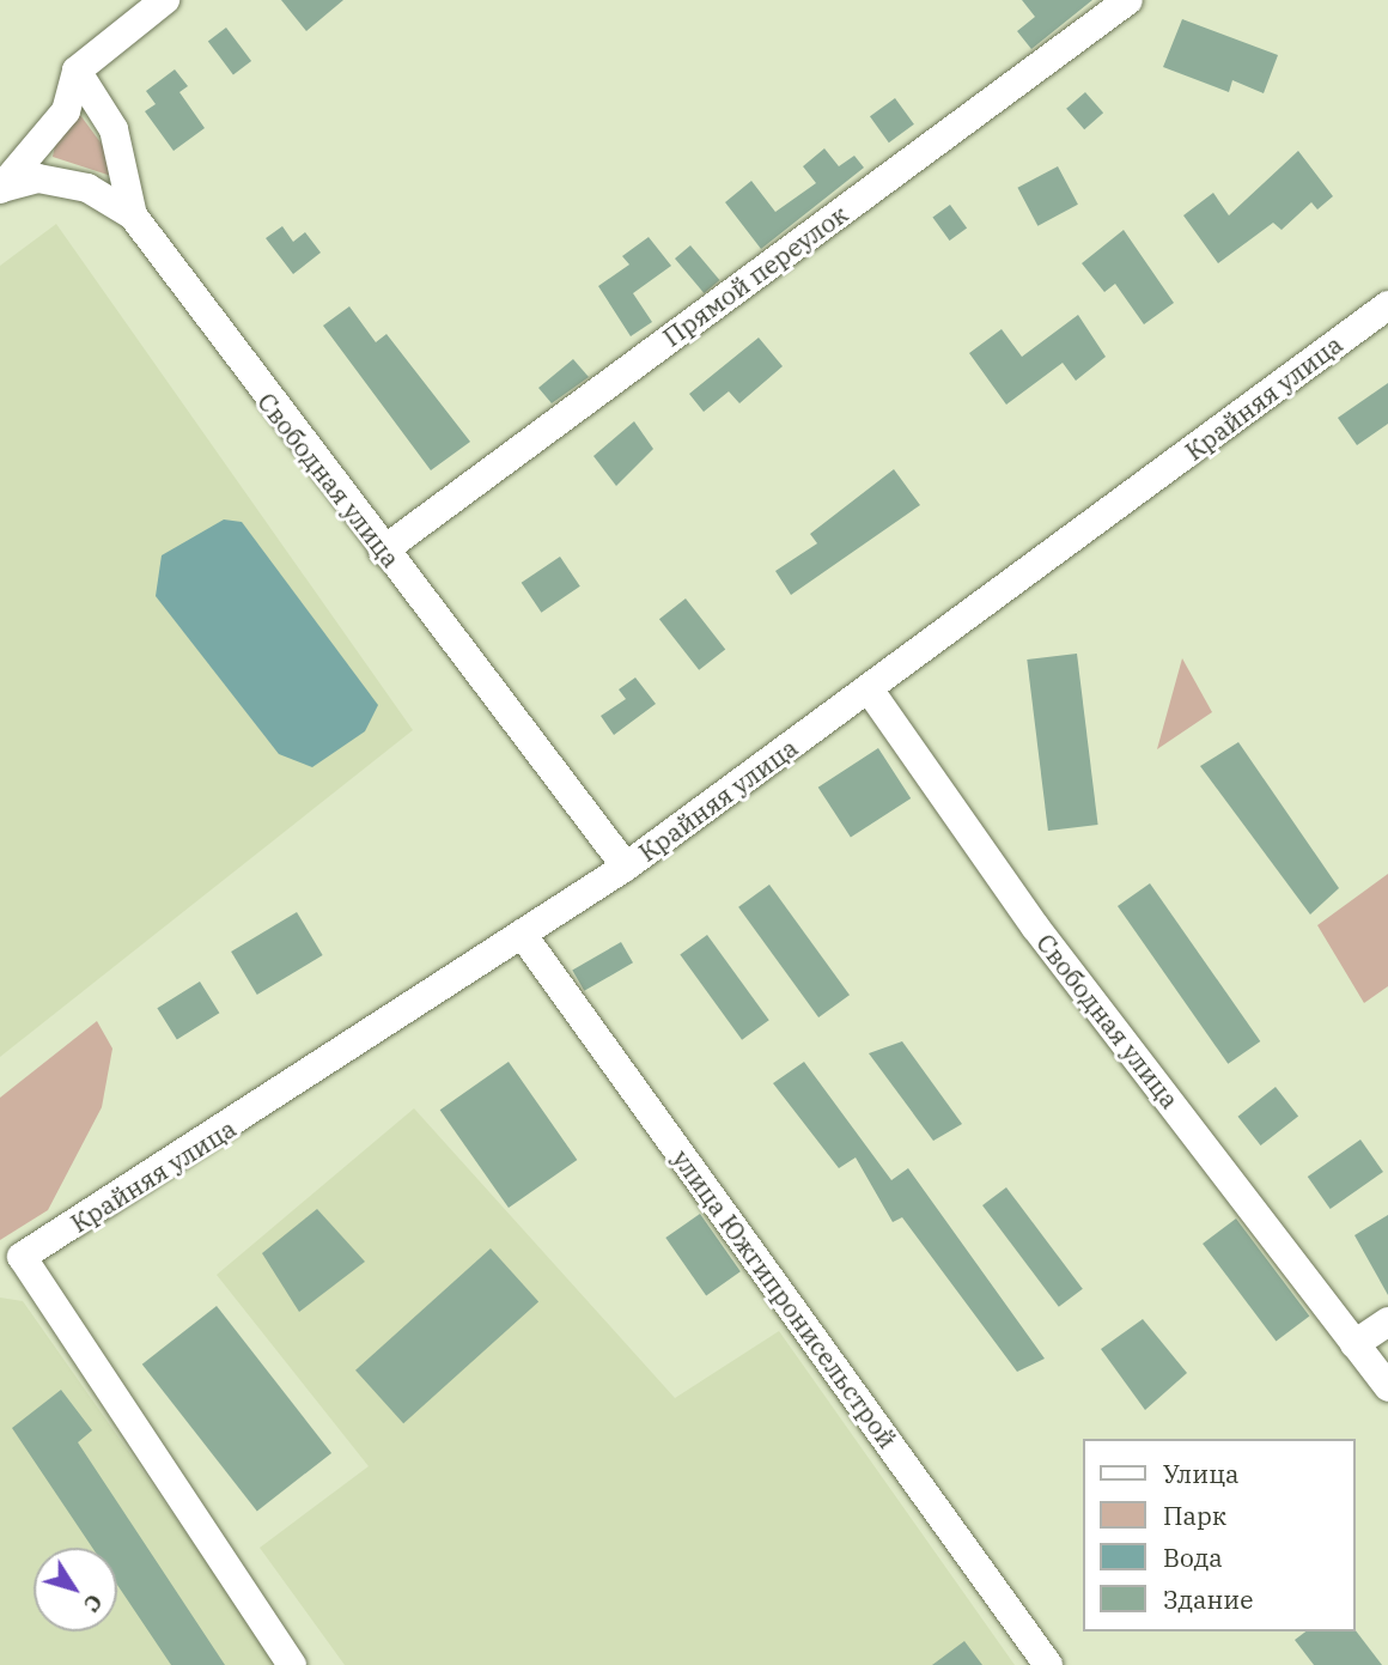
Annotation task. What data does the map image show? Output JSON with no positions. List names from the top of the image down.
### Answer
{
  "streets": {
    "street": [
      "Прямой переулок",
      "Крайняя улица",
      "Свободная улица",
      "улица Южгипронисельстрой"
    ]
  },
  "crossings": [
    ["Прямой переулок", "Свободная улица"],
    ["Крайняя улица", "Свободная улица"],
    ["Крайняя улица", "улица Южгипронисельстрой"]
  ],
  "legend": [
    "Улица",
    "Парк",
    "Вода",
    "Здание"
  ],
  "north": "bottom right"
}
